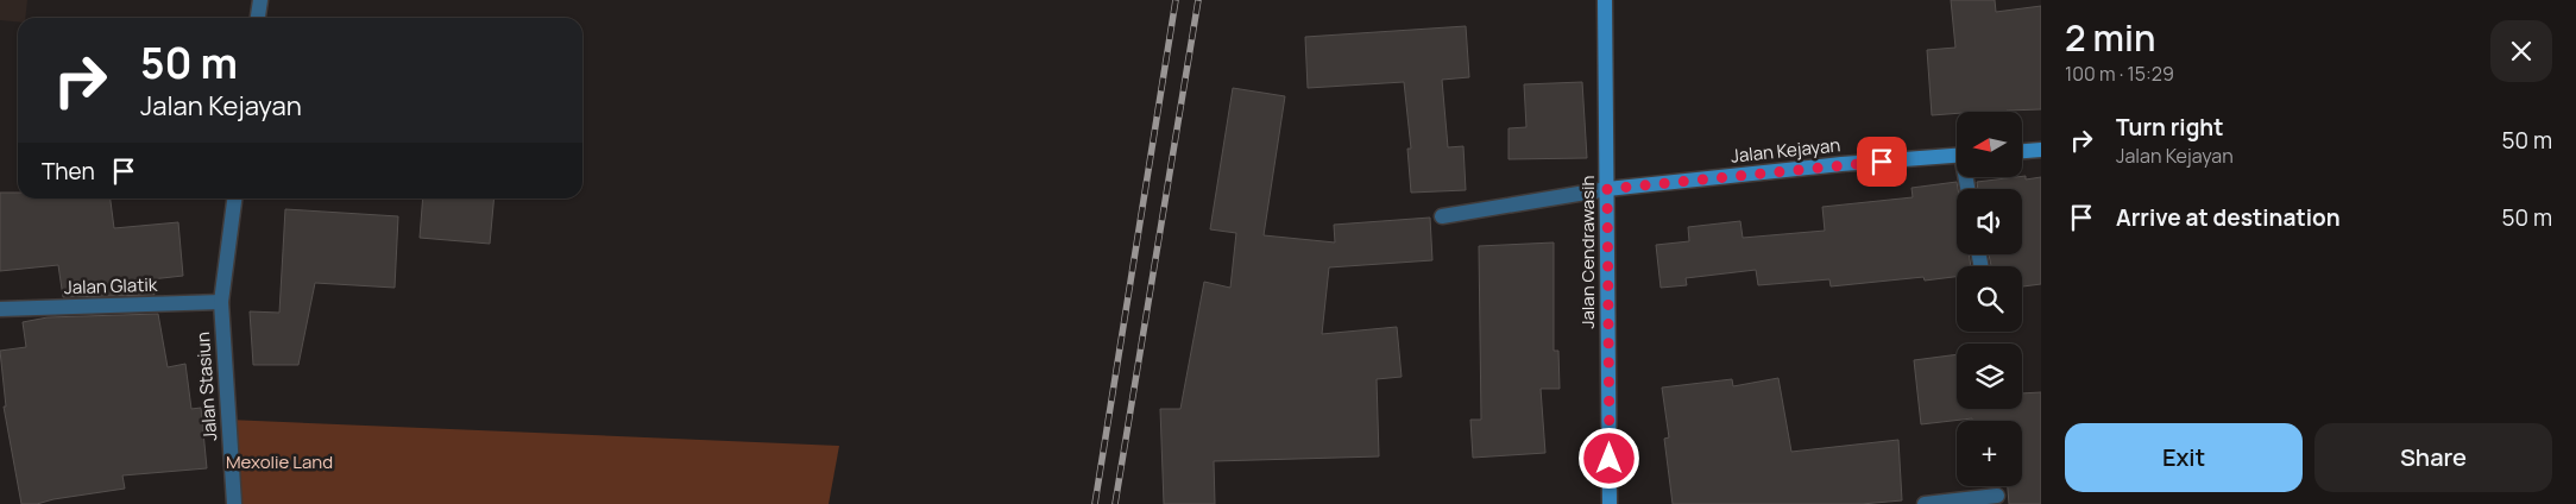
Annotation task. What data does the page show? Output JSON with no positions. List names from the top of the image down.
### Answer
{
  "streets": {
    "main road": ["Jalan Kejayan", "Jalan Cendrawasih"],
    "street": ["Jalan Glatik", "Jalan Stasiun"]
  },
  "crossings": [
    ["Jalan Kejayan", "Jalan Cendrawasih"],
    ["Jalan Glatik", "Jalan Stasiun"]
  ],
  "parks": ["Mexolie Land"],
  "north": "left",
  "page": {
    "heading": ["2 min", "100 m · 15:29"],
    "turn": ["50 m", "Jalan Kejayan"],
    "list": [
      {
        "name": "Turn right",
        "note": "Jalan Kejayan",
        "value": "50 m"
      },
      {
        "name": "Arrive at destination",
        "value": "50 m"
      }
    ],
    "map_buttons": "+",
    "then": "Then",
    "buttons": ["Exit", "Share"]
  }
}
